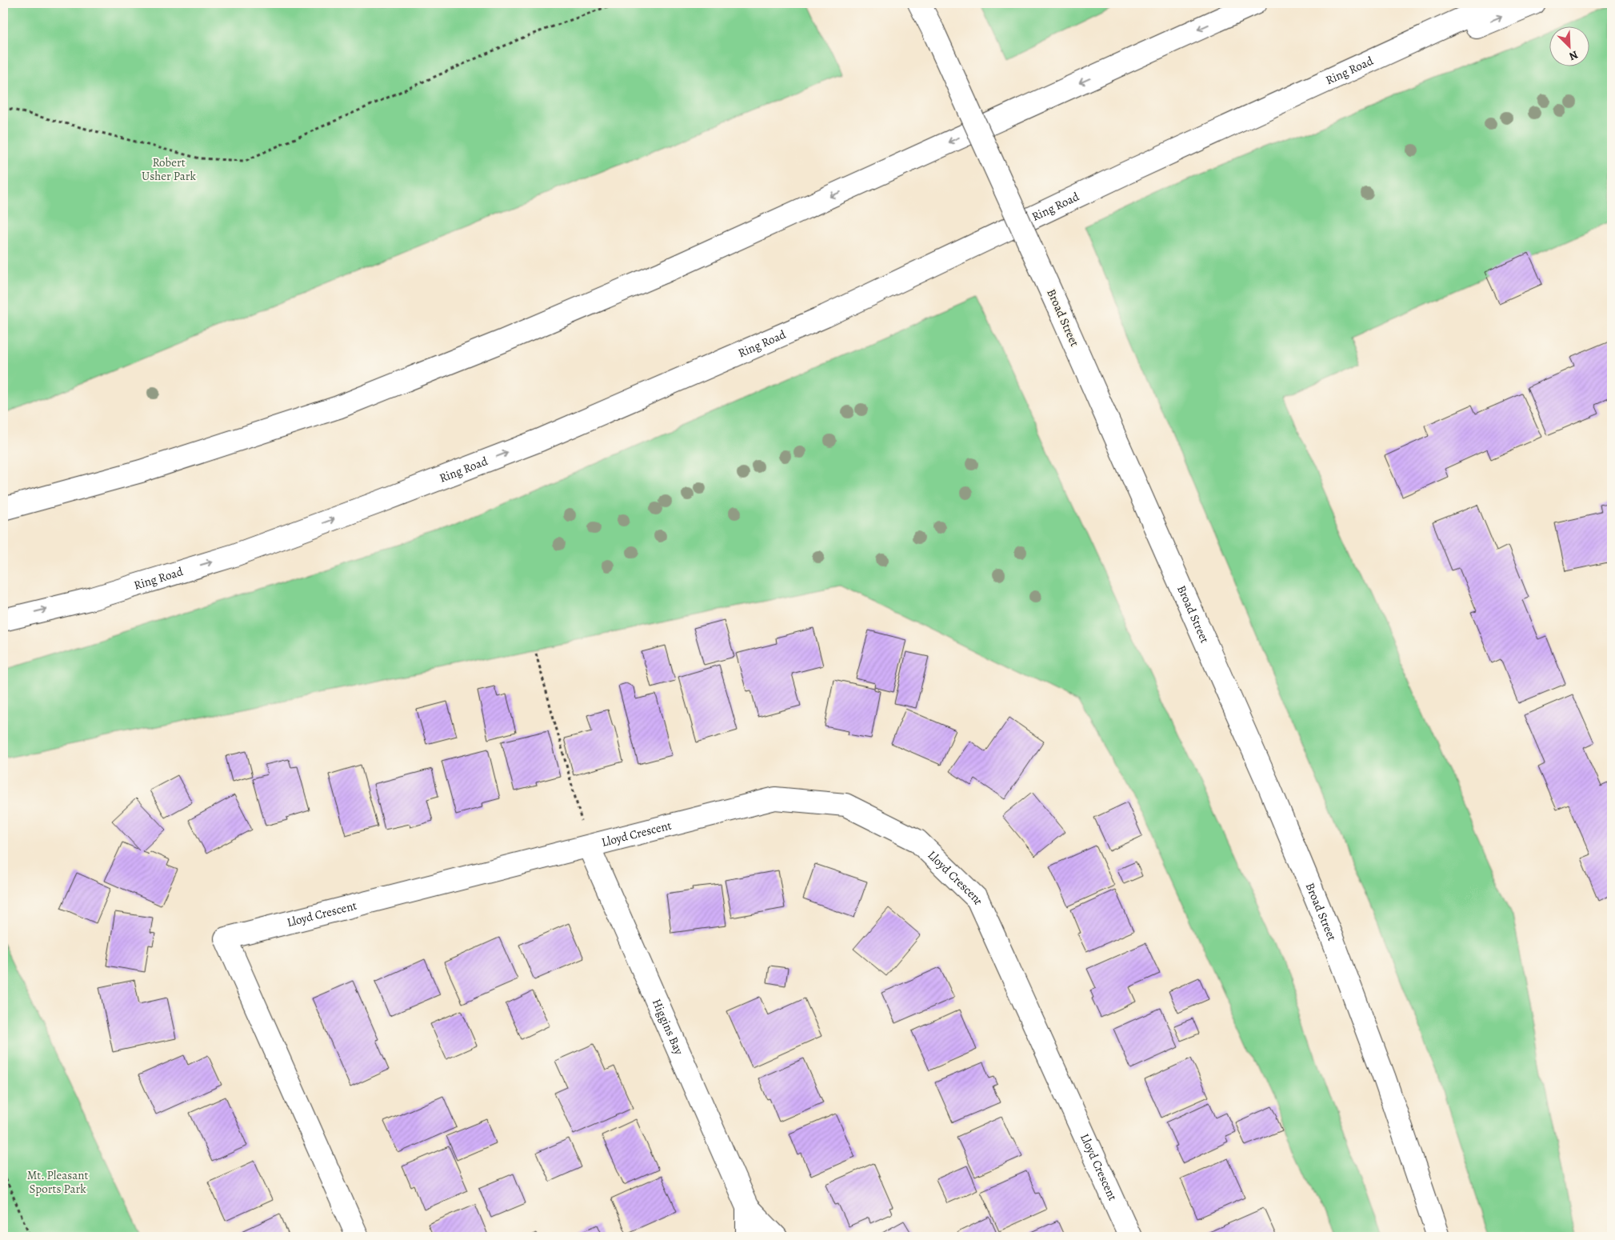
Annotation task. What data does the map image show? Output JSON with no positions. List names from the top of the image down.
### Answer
{
  "streets": {
    "main road": [
      "Ring Road",
      "Broad Street",
      "Lloyd Crescent",
      "Higgins Bay"
    ]
  },
  "crossings": [
    ["Lloyd Crescent", "Higgins Bay"]
  ],
  "parks": ["Robert Usher Park", "Mt. Pleasant Sports Park"],
  "north": "bottom right"
}
